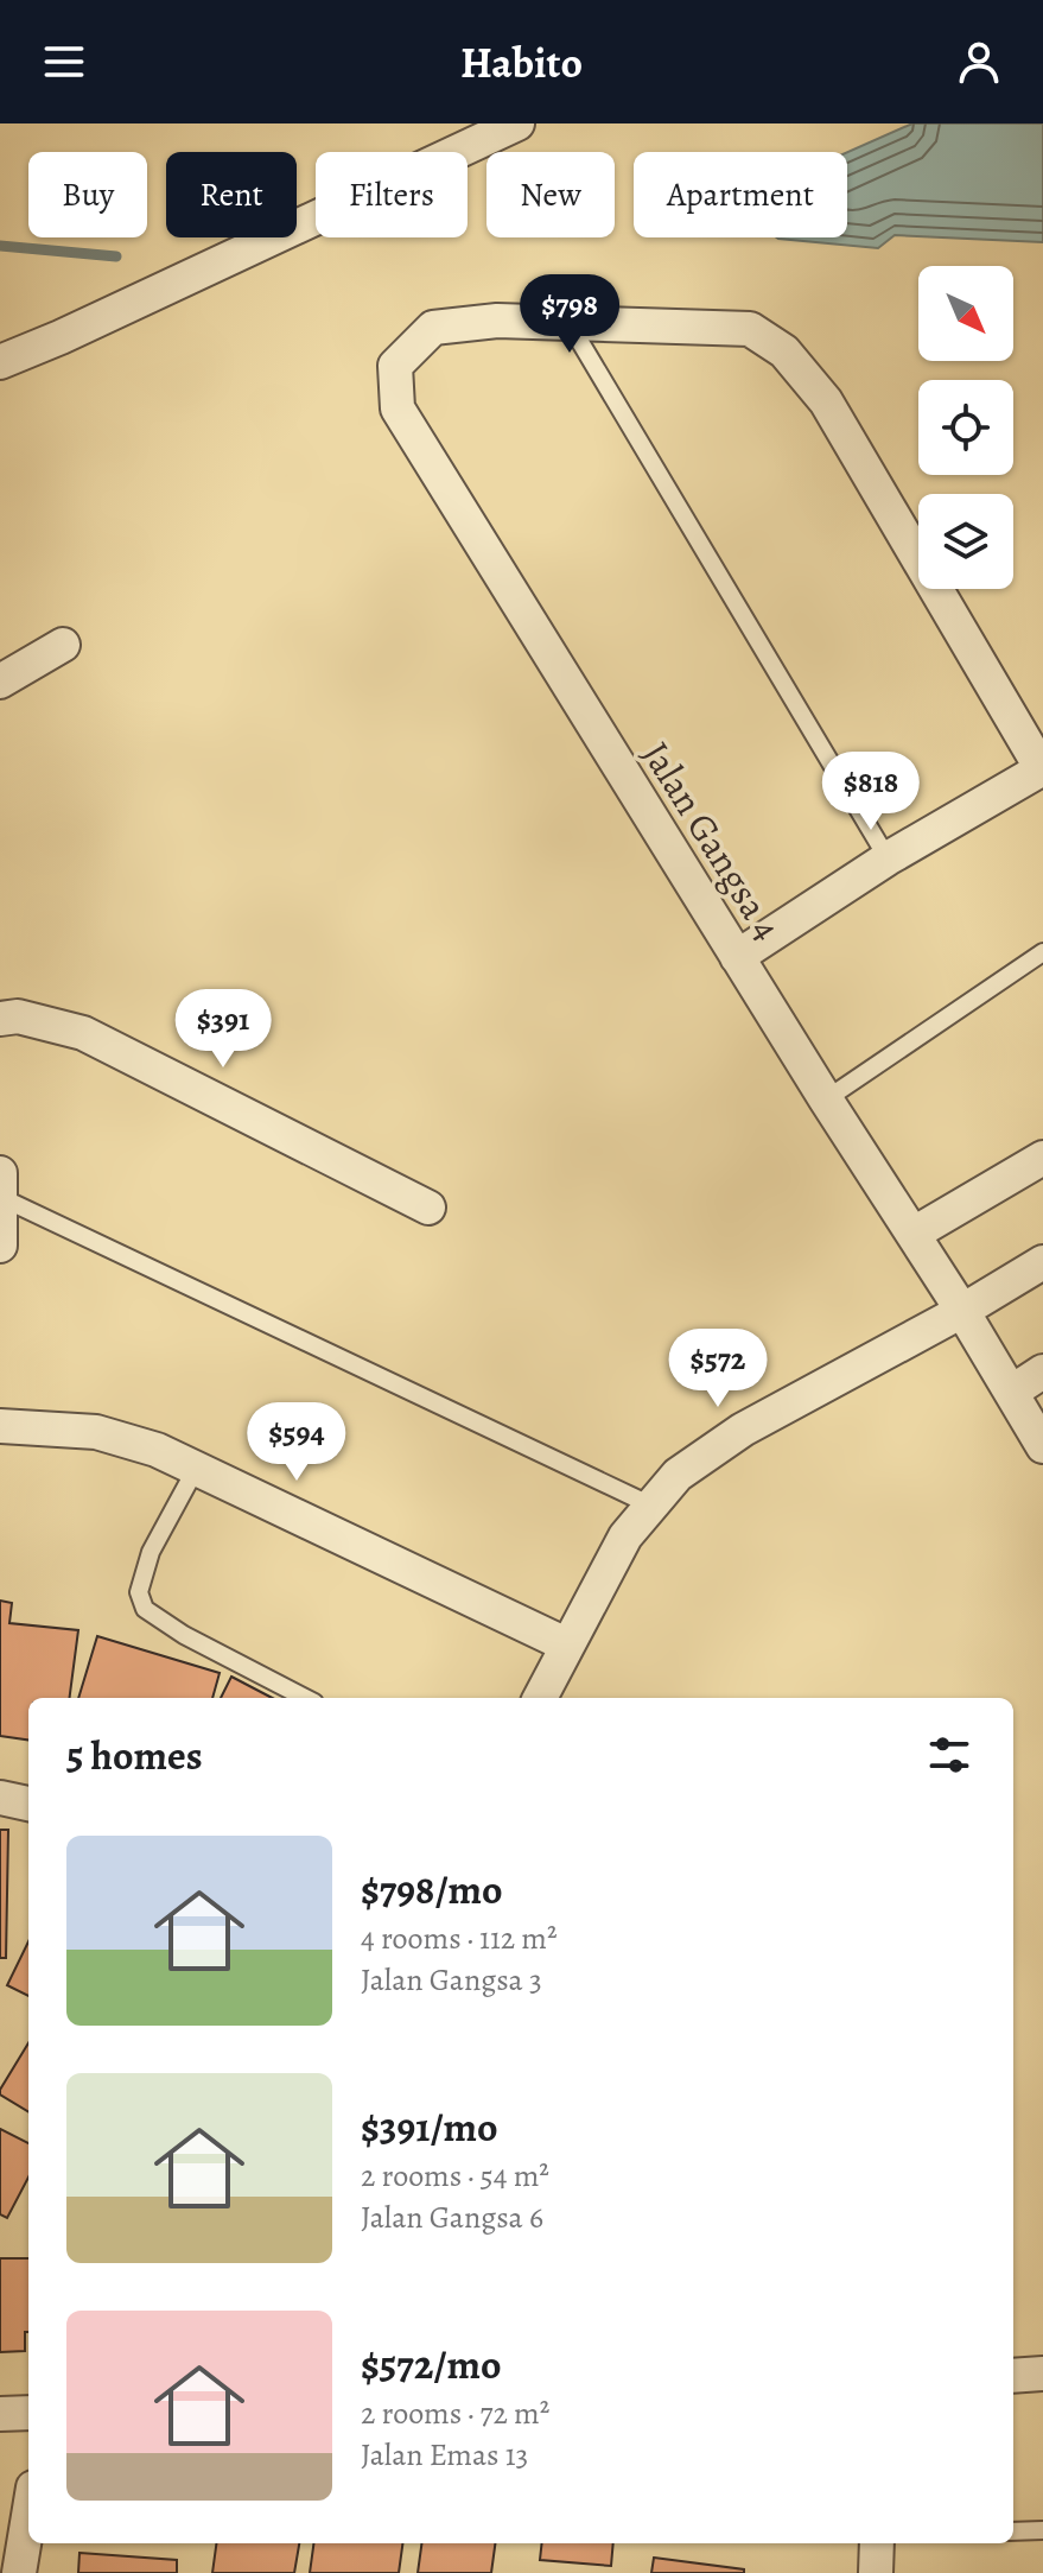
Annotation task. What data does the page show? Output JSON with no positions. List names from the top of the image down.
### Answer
{
  "streets": {
    "street": ["Jalan Gangsa 4"]
  },
  "north": "bottom right",
  "page": {
    "header": "Habito",
    "chip": [
      "Buy",
      "Rent",
      "Filters",
      "New",
      "Apartment"
    ],
    "price": [
      "$798",
      "$818",
      "$391",
      "$572",
      "$594"
    ],
    "heading": "5 homes",
    "list": [
      {
        "name": "$798/mo",
        "note": "4 rooms · 112 m² · Jalan Gangsa 3"
      },
      {
        "name": "$391/mo",
        "note": "2 rooms · 54 m² · Jalan Gangsa 6"
      },
      {
        "name": "$572/mo",
        "note": "2 rooms · 72 m² · Jalan Emas 13"
      }
    ]
  }
}
